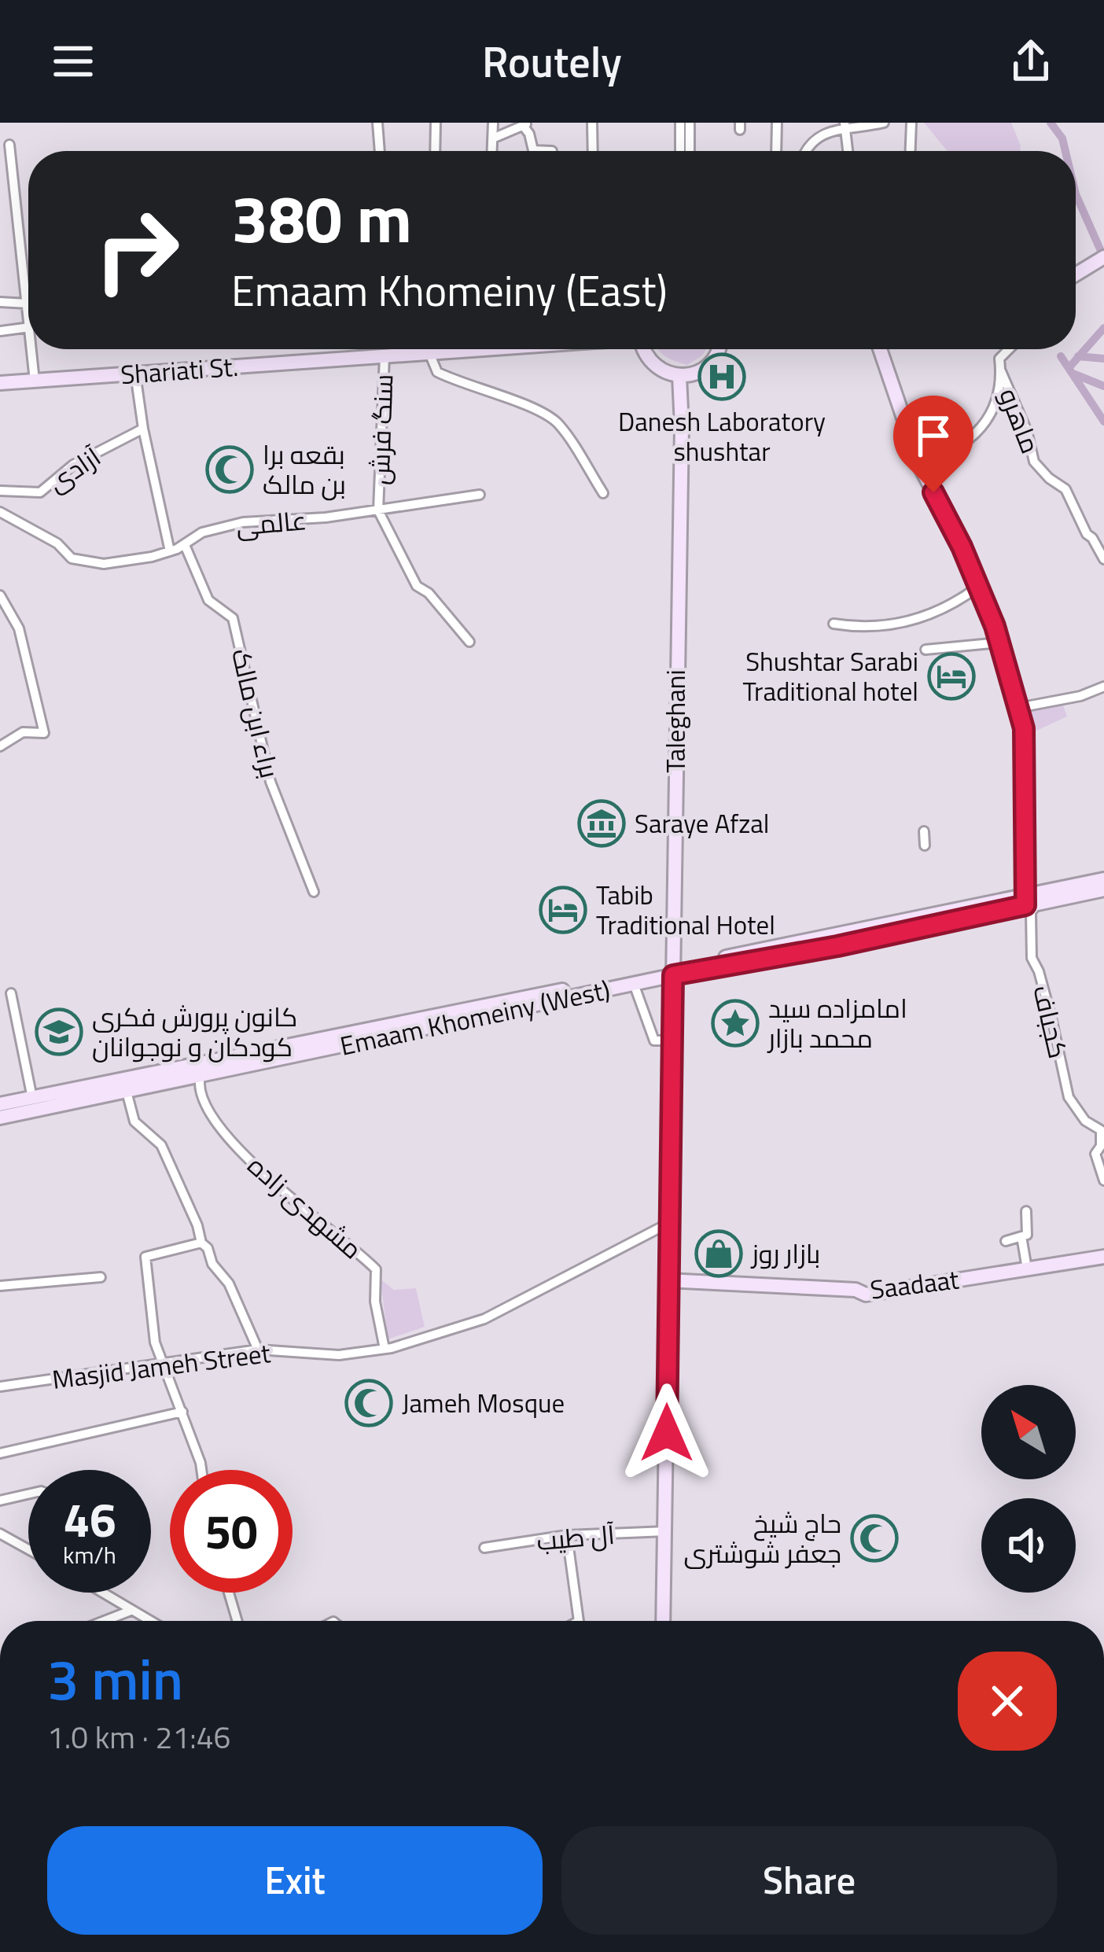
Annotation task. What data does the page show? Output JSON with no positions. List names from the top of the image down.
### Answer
{
  "streets": {
    "main road": [
      "Shariati St.",
      "Taleghani",
      "Emaam Khomeiny (West)",
      "Saadaat"
    ],
    "street": [
      "ماهرو",
      "سنگ فرش",
      "آزادی",
      "عالمی",
      "براء ابن مالک",
      "کجباف",
      "مشهدی زاده",
      "Masjid Jameh Street",
      "آل طیب"
    ]
  },
  "crossings": [
    ["Shariati St.", "سنگ فرش"],
    ["سنگ فرش", "عالمی"],
    ["عالمی", "براء ابن مالک"],
    ["Taleghani", "Emaam Khomeiny (West)"],
    ["Taleghani", "Saadaat"],
    ["Taleghani", "Masjid Jameh Street"],
    ["Taleghani", "آل طیب"],
    ["Emaam Khomeiny (West)", "مشهدی زاده"],
    ["مشهدی زاده", "Masjid Jameh Street"]
  ],
  "places": {
    "hospital": ["Danesh Laboratory shushtar"],
    "mosque": ["بقعه برا بن مالک", "Jameh Mosque", "حاج شیخ جعفر شوشتری"],
    "hotel": ["Shushtar Sarabi Traditional hotel", "Tabib Traditional Hotel"],
    "museum": ["Saraye Afzal"],
    "place": ["امامزاده سید محمد بازار"],
    "school or university": ["کانون پرورش فکری کودکان و نوجوانان"],
    "shop": ["بازار روز"]
  },
  "north": "top left",
  "page": {
    "header": "Routely",
    "turn": ["380 m", "Emaam Khomeiny (East)"],
    "speed": "46 km/h",
    "limit": "50",
    "heading": ["3 min", "1.0 km · 21:46"],
    "buttons": ["Exit", "Share"]
  }
}
